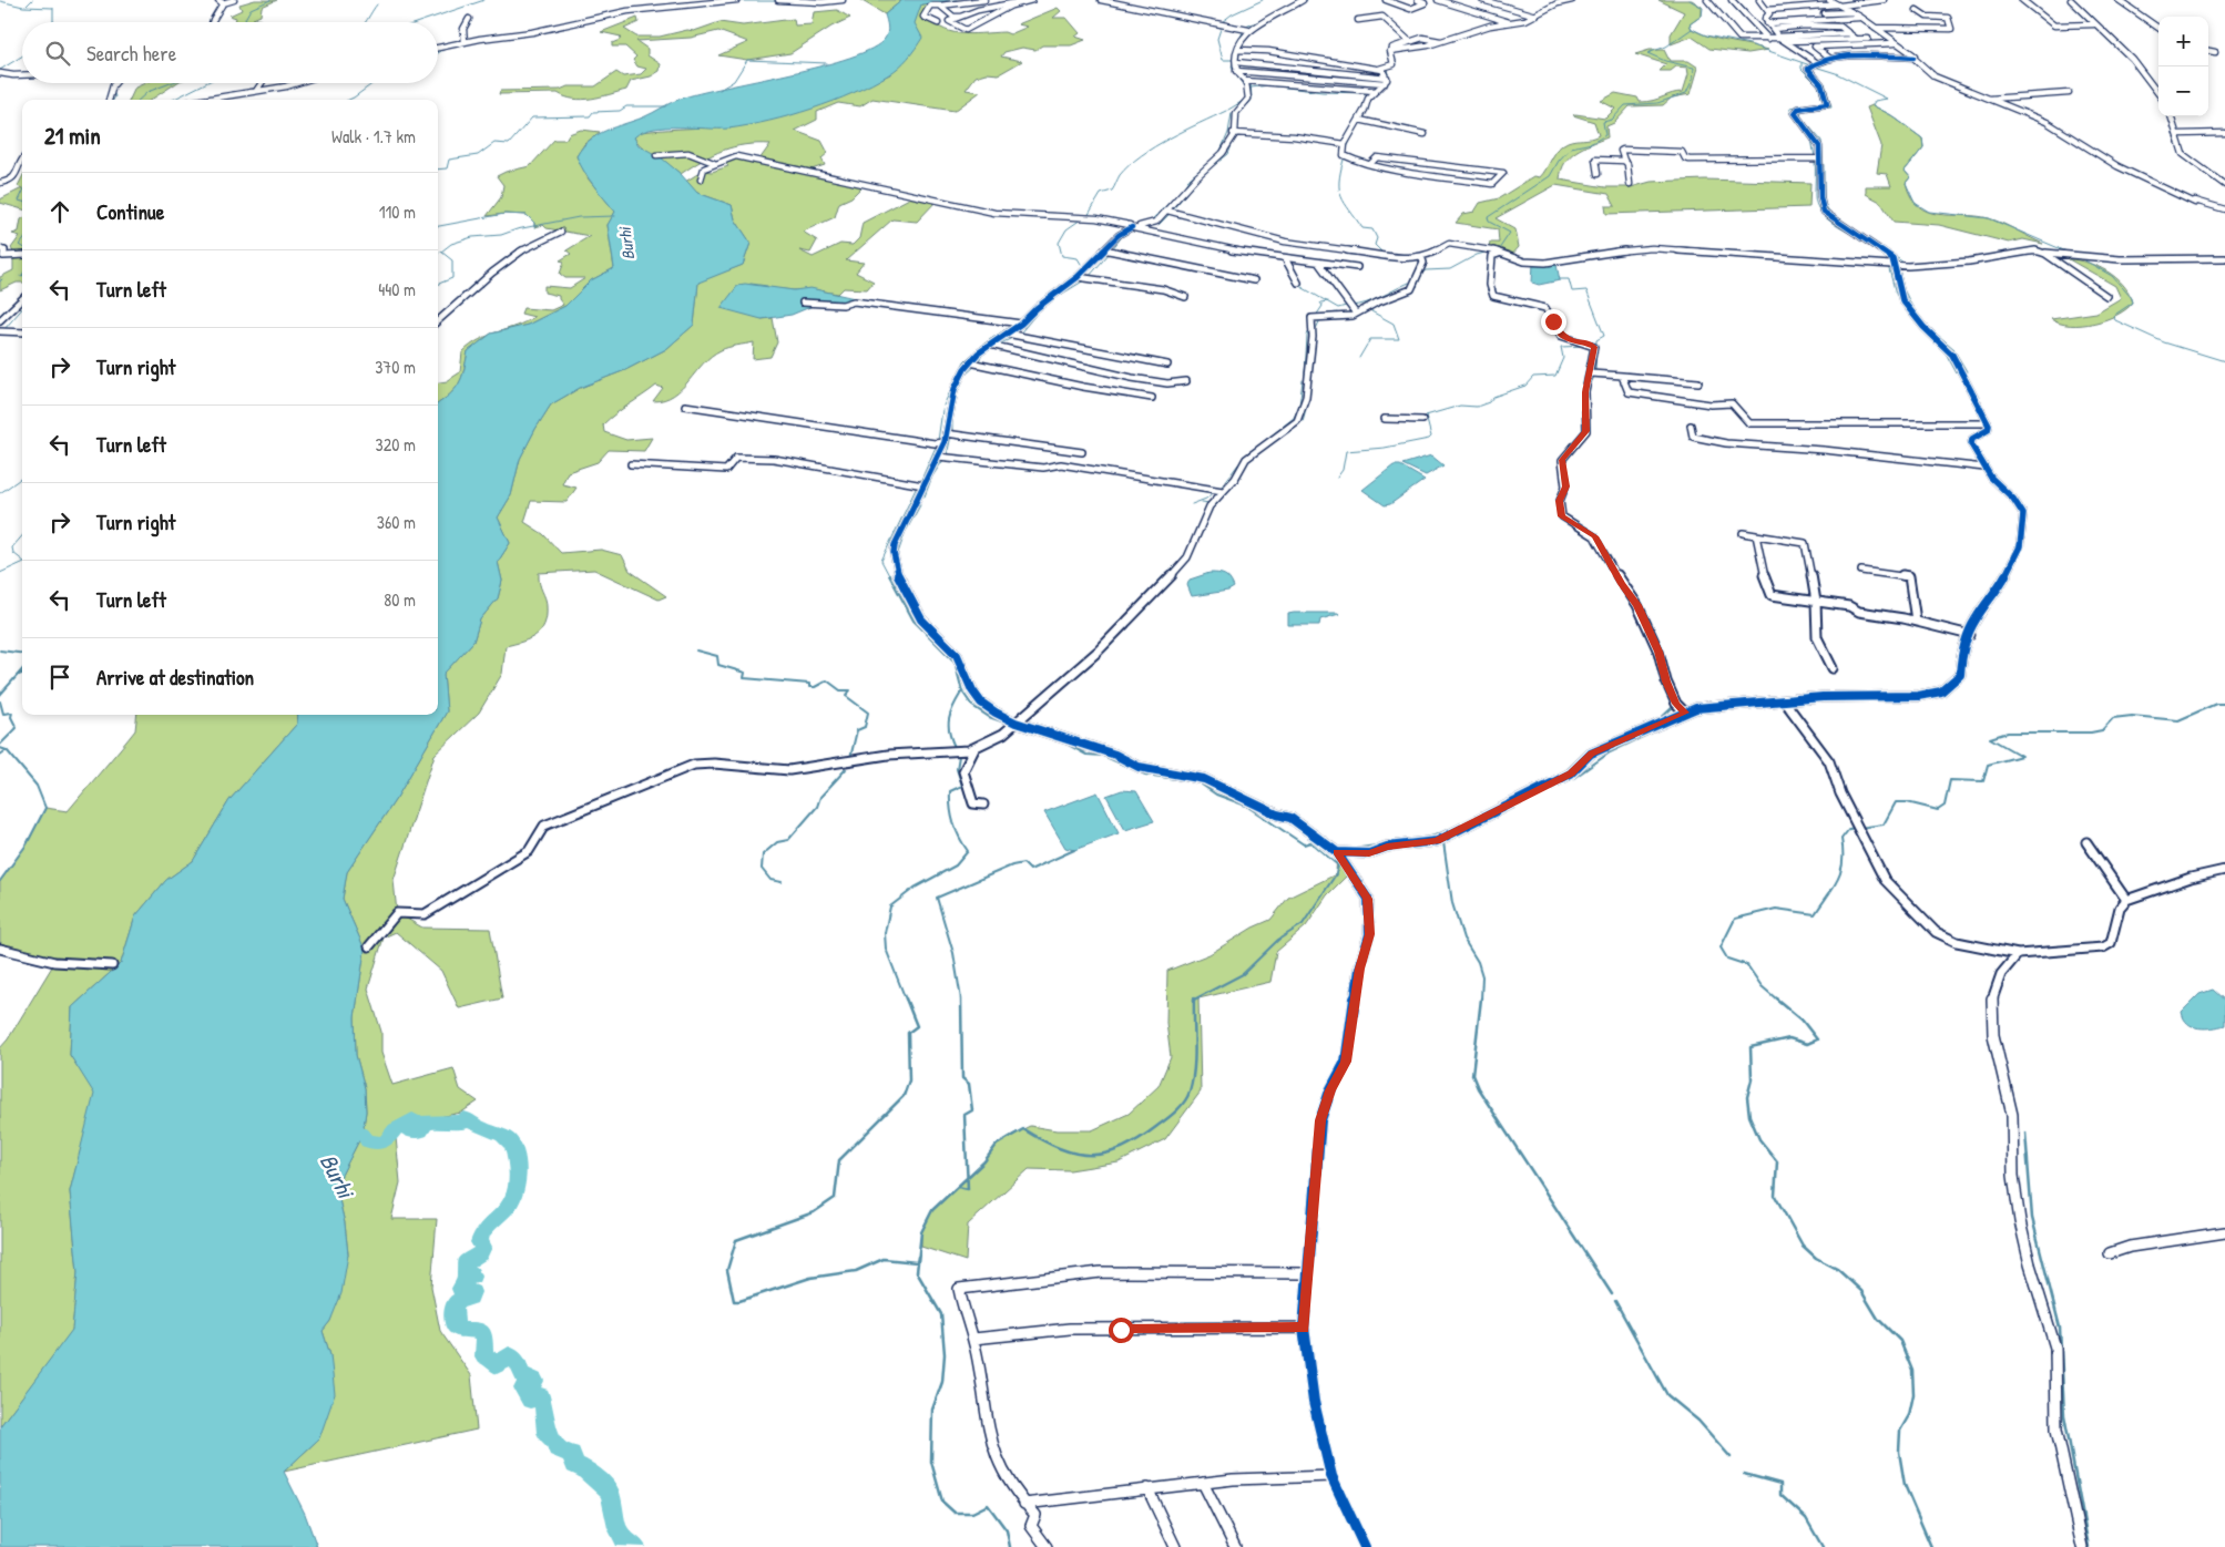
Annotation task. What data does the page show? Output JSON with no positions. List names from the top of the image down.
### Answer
{
  "water": ["Burhi"],
  "page": {
    "map_buttons": ["+", "−"],
    "search": "Search here",
    "heading": ["21 min", "Walk · 1.7 km"],
    "list": [
      ["Continue", "110 m"],
      ["Turn left", "440 m"],
      ["Turn right", "370 m"],
      ["Turn left", "320 m"],
      ["Turn right", "360 m"],
      ["Turn left", "80 m"],
      "Arrive at destination"
    ]
  }
}
